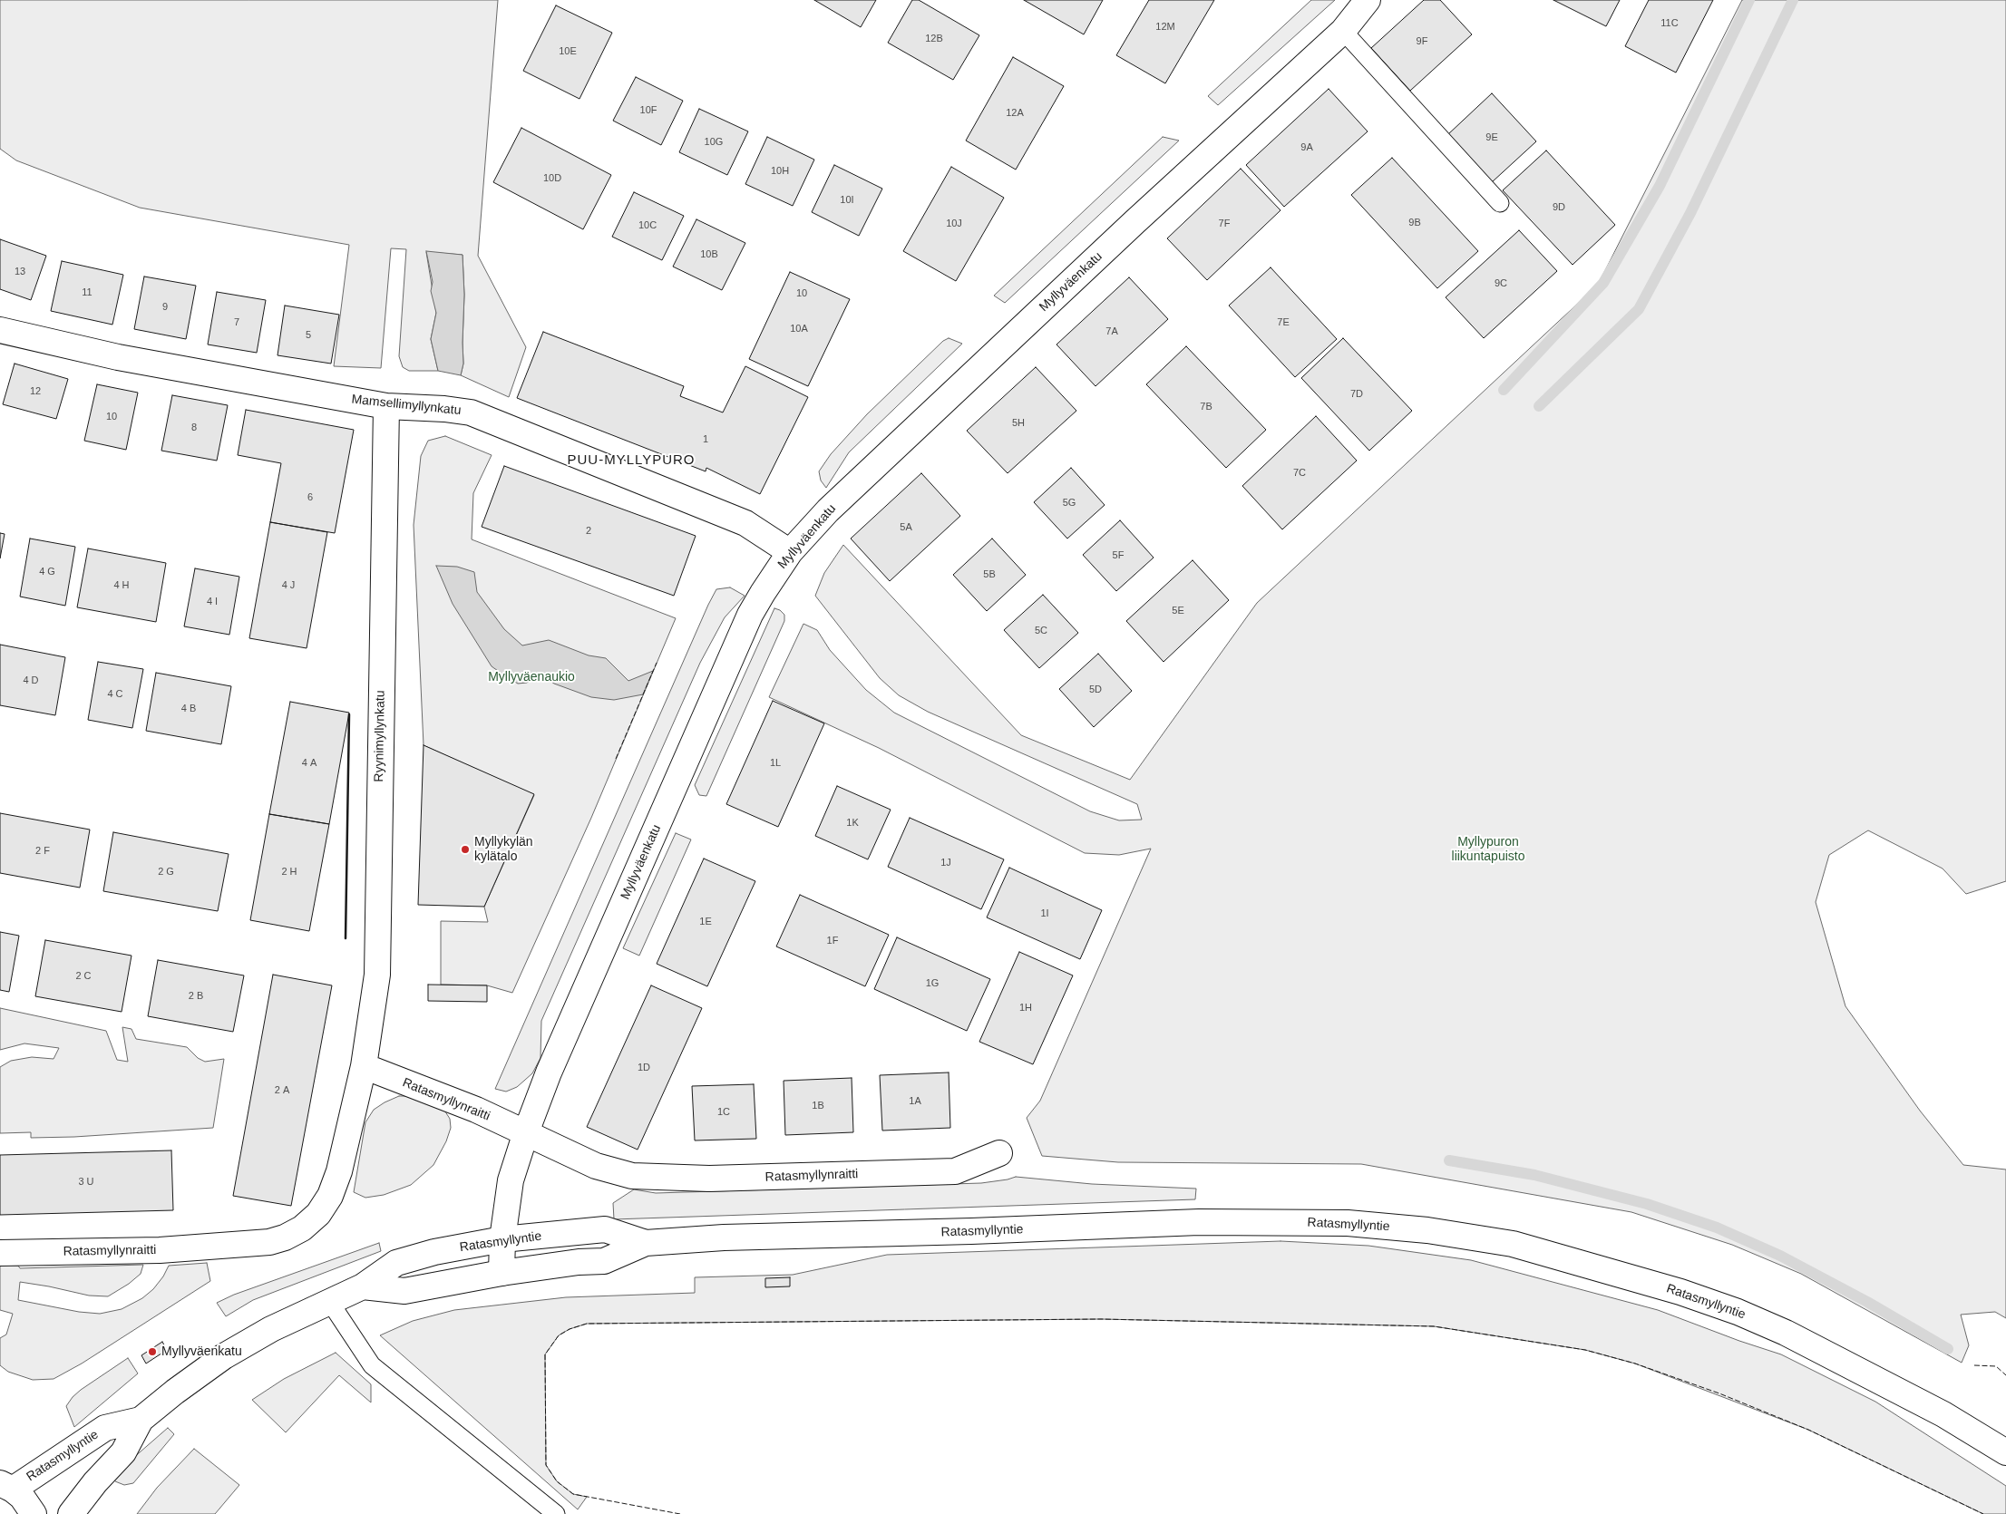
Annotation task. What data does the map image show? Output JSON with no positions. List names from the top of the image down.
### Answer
{
  "streets": {
    "street": [
      "Myllyväenkatu",
      "Mamsellimyllynkatu",
      "Ryynimyllynkatu",
      "Ratasmyllynraitti",
      "Ratasmyllyntie"
    ]
  },
  "crossings": [
    ["Myllyväenkatu", "Mamsellimyllynkatu"],
    ["Myllyväenkatu", "Ratasmyllynraitti"],
    ["Myllyväenkatu", "Ratasmyllyntie"],
    ["Mamsellimyllynkatu", "Ryynimyllynkatu"],
    ["Ryynimyllynkatu", "Ratasmyllynraitti"]
  ],
  "districts": ["PUU-MYLLYPURO"],
  "parks": ["Myllyväenaukio", "Myllypuron liikuntapuisto"],
  "places": ["Myllykylän kylätalo", "Myllyväenkatu"],
  "house_numbers": [
    "11C",
    "12M",
    "12B",
    "9F",
    "10E",
    "10F",
    "12A",
    "9E",
    "10G",
    "9A",
    "10H",
    "10D",
    "10I",
    "9D",
    "9B",
    "10J",
    "7F",
    "10C",
    "10B",
    "13",
    "9C",
    "11",
    "10",
    "9",
    "7",
    "7E",
    "10A",
    "7A",
    "5",
    "12",
    "7D",
    "7B",
    "10",
    "5H",
    "8",
    "1",
    "7C",
    "6",
    "5G",
    "5A",
    "2",
    "5F",
    "4 G",
    "5B",
    "4 H",
    "4 J",
    "4 I",
    "5E",
    "5C",
    "4 D",
    "5D",
    "4 C",
    "4 B",
    "4 A",
    "1L",
    "1K",
    "2 F",
    "1J",
    "2 G",
    "2 H",
    "1I",
    "1E",
    "1F",
    "2 C",
    "1G",
    "2 B",
    "1H",
    "1D",
    "2 A",
    "1A",
    "1B",
    "1C",
    "3 U"
  ]
}
